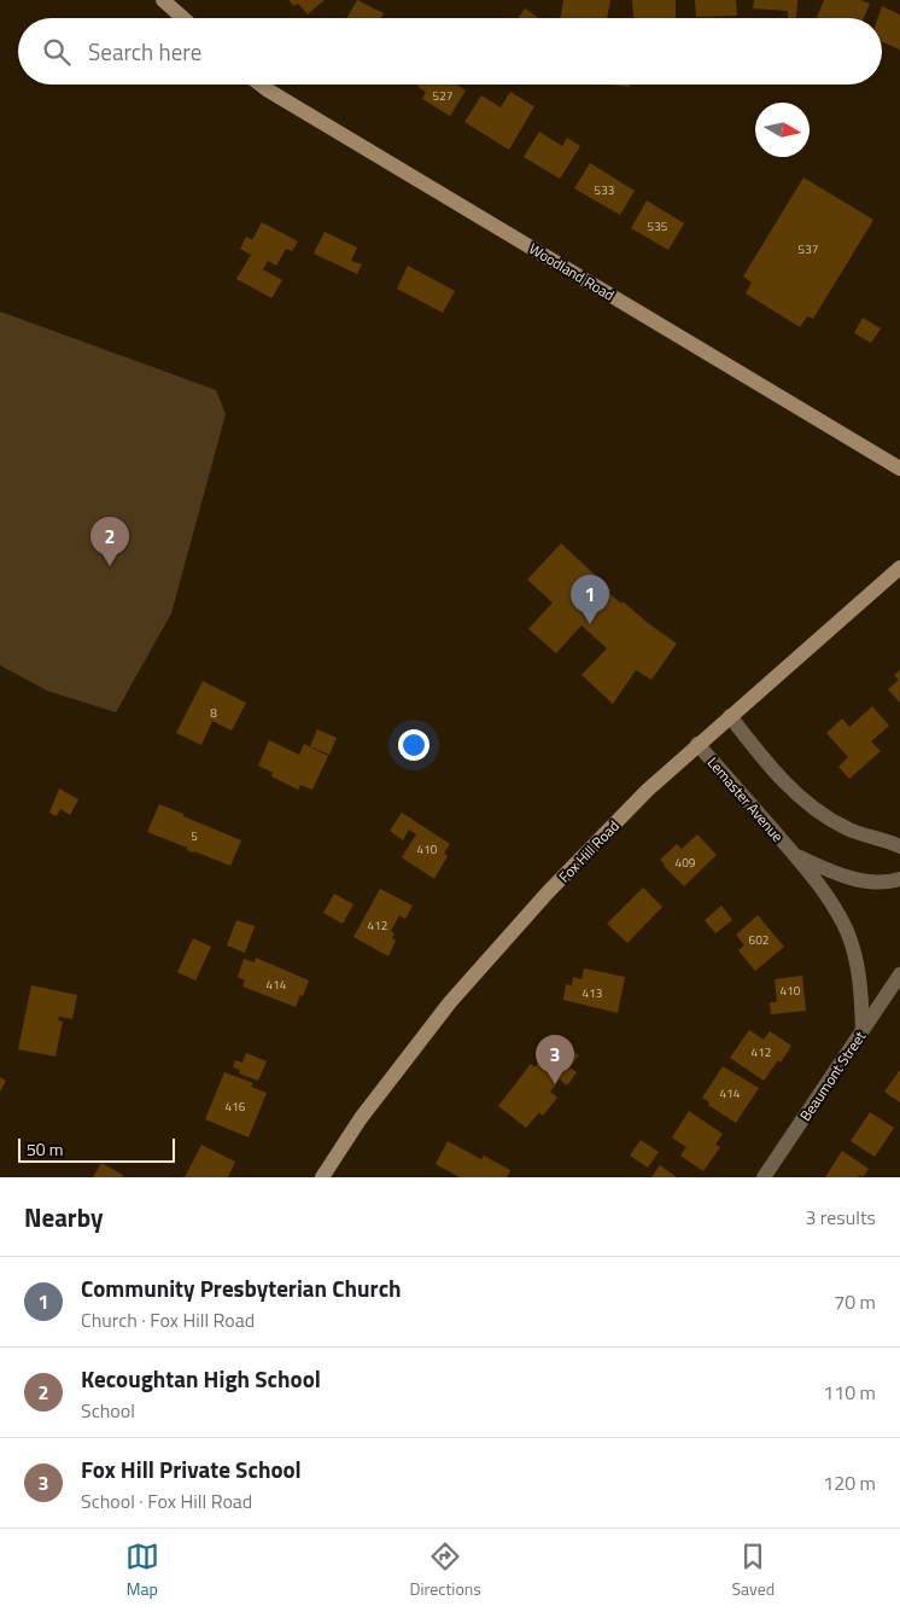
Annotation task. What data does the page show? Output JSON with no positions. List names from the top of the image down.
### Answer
{
  "streets": {
    "main road": ["Woodland Road", "Fox Hill Road"],
    "street": ["Lemaster Avenue", "Beaumont Street"]
  },
  "crossings": [
    ["Lemaster Avenue", "Fox Hill Road"],
    ["Lemaster Avenue", "Beaumont Street"]
  ],
  "house_numbers": [
    "527",
    "533",
    "535",
    "537",
    "8",
    "5",
    "410",
    "409",
    "412",
    "602",
    "414",
    "410",
    "413",
    "412",
    "414",
    "416"
  ],
  "scale_bar": "50 m",
  "north": "right",
  "page": {
    "search": "Search here",
    "pins": ["2", "1", "3"],
    "scale": "50 m",
    "heading": ["Nearby", "3 results"],
    "list": [
      {
        "mark": "1",
        "name": "Community Presbyterian Church",
        "note": "Church · Fox Hill Road",
        "value": "70 m"
      },
      {
        "mark": "2",
        "name": "Kecoughtan High School",
        "note": "School",
        "value": "110 m"
      },
      {
        "mark": "3",
        "name": "Fox Hill Private School",
        "note": "School · Fox Hill Road",
        "value": "120 m"
      }
    ],
    "nav": ["Map", "Directions", "Saved"]
  }
}
